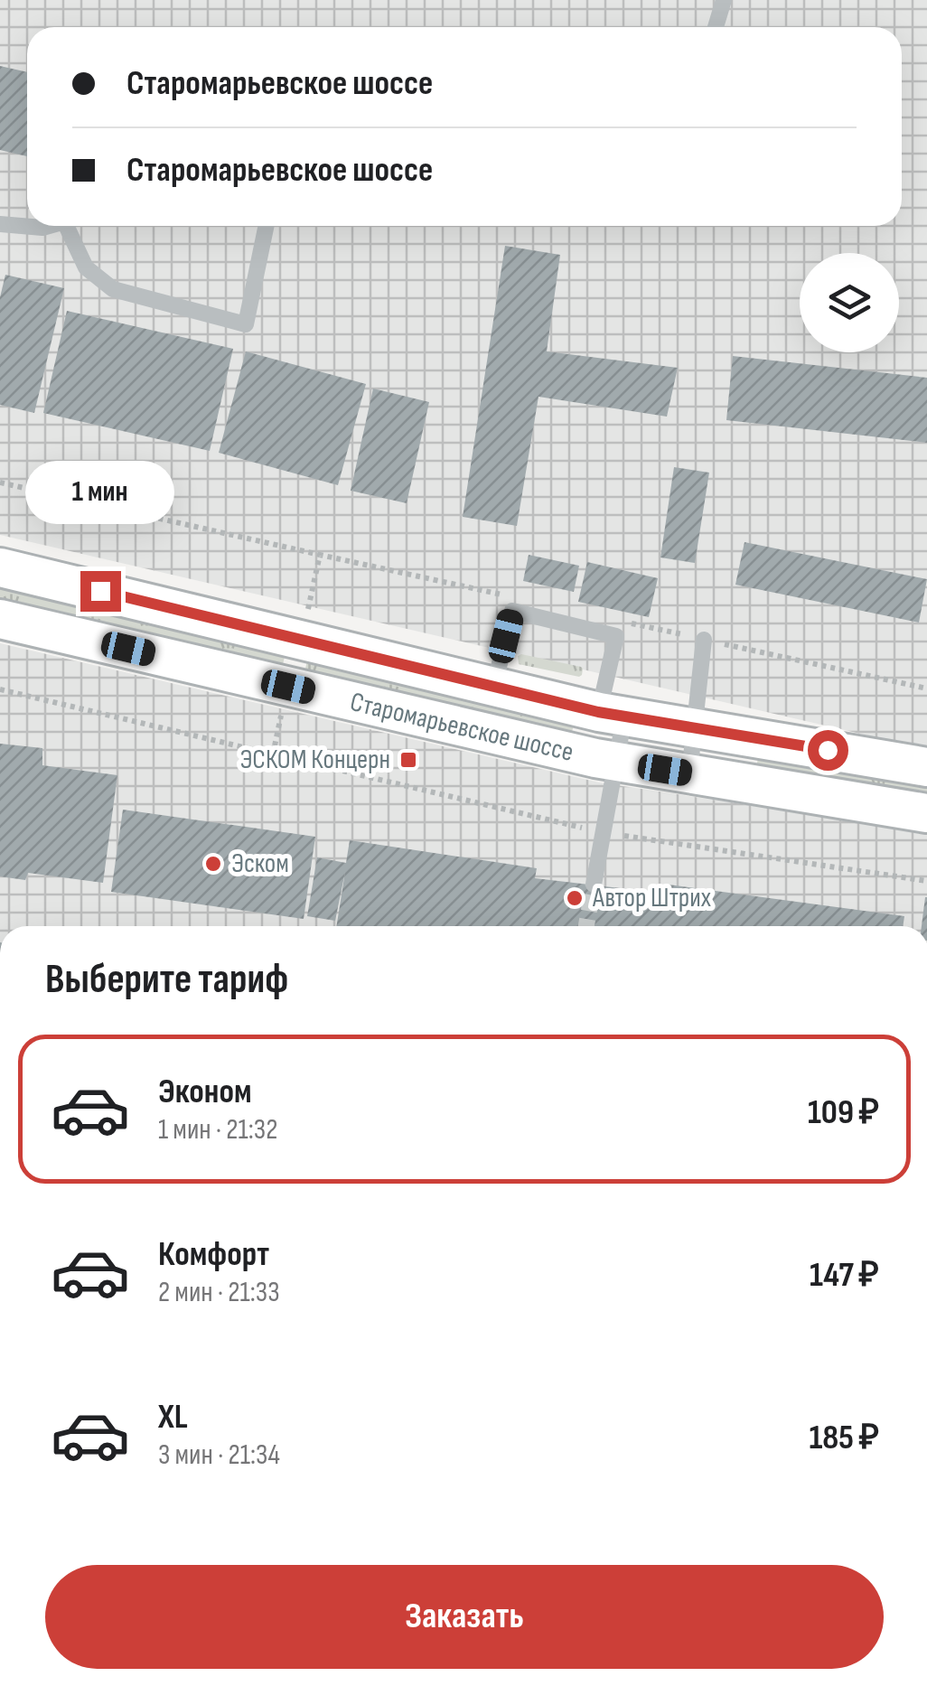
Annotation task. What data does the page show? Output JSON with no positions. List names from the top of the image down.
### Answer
{
  "streets": {
    "main road": ["Старомарьевское шоссе"]
  },
  "places": {
    "transit": ["ЭСКОМ Концерн"],
    "other": ["Эском", "Автор Штрих"]
  },
  "page": {
    "banner": ["Старомарьевское шоссе", "Старомарьевское шоссе"],
    "bubble": "1 мин",
    "heading": "Выберите тариф",
    "list": [
      {
        "name": "Эконом",
        "note": "1 мин · 21:32",
        "value": "109 ₽"
      },
      {
        "name": "Комфорт",
        "note": "2 мин · 21:33",
        "value": "147 ₽"
      },
      {
        "name": "XL",
        "note": "3 мин · 21:34",
        "value": "185 ₽"
      }
    ],
    "buttons": "Заказать"
  }
}
